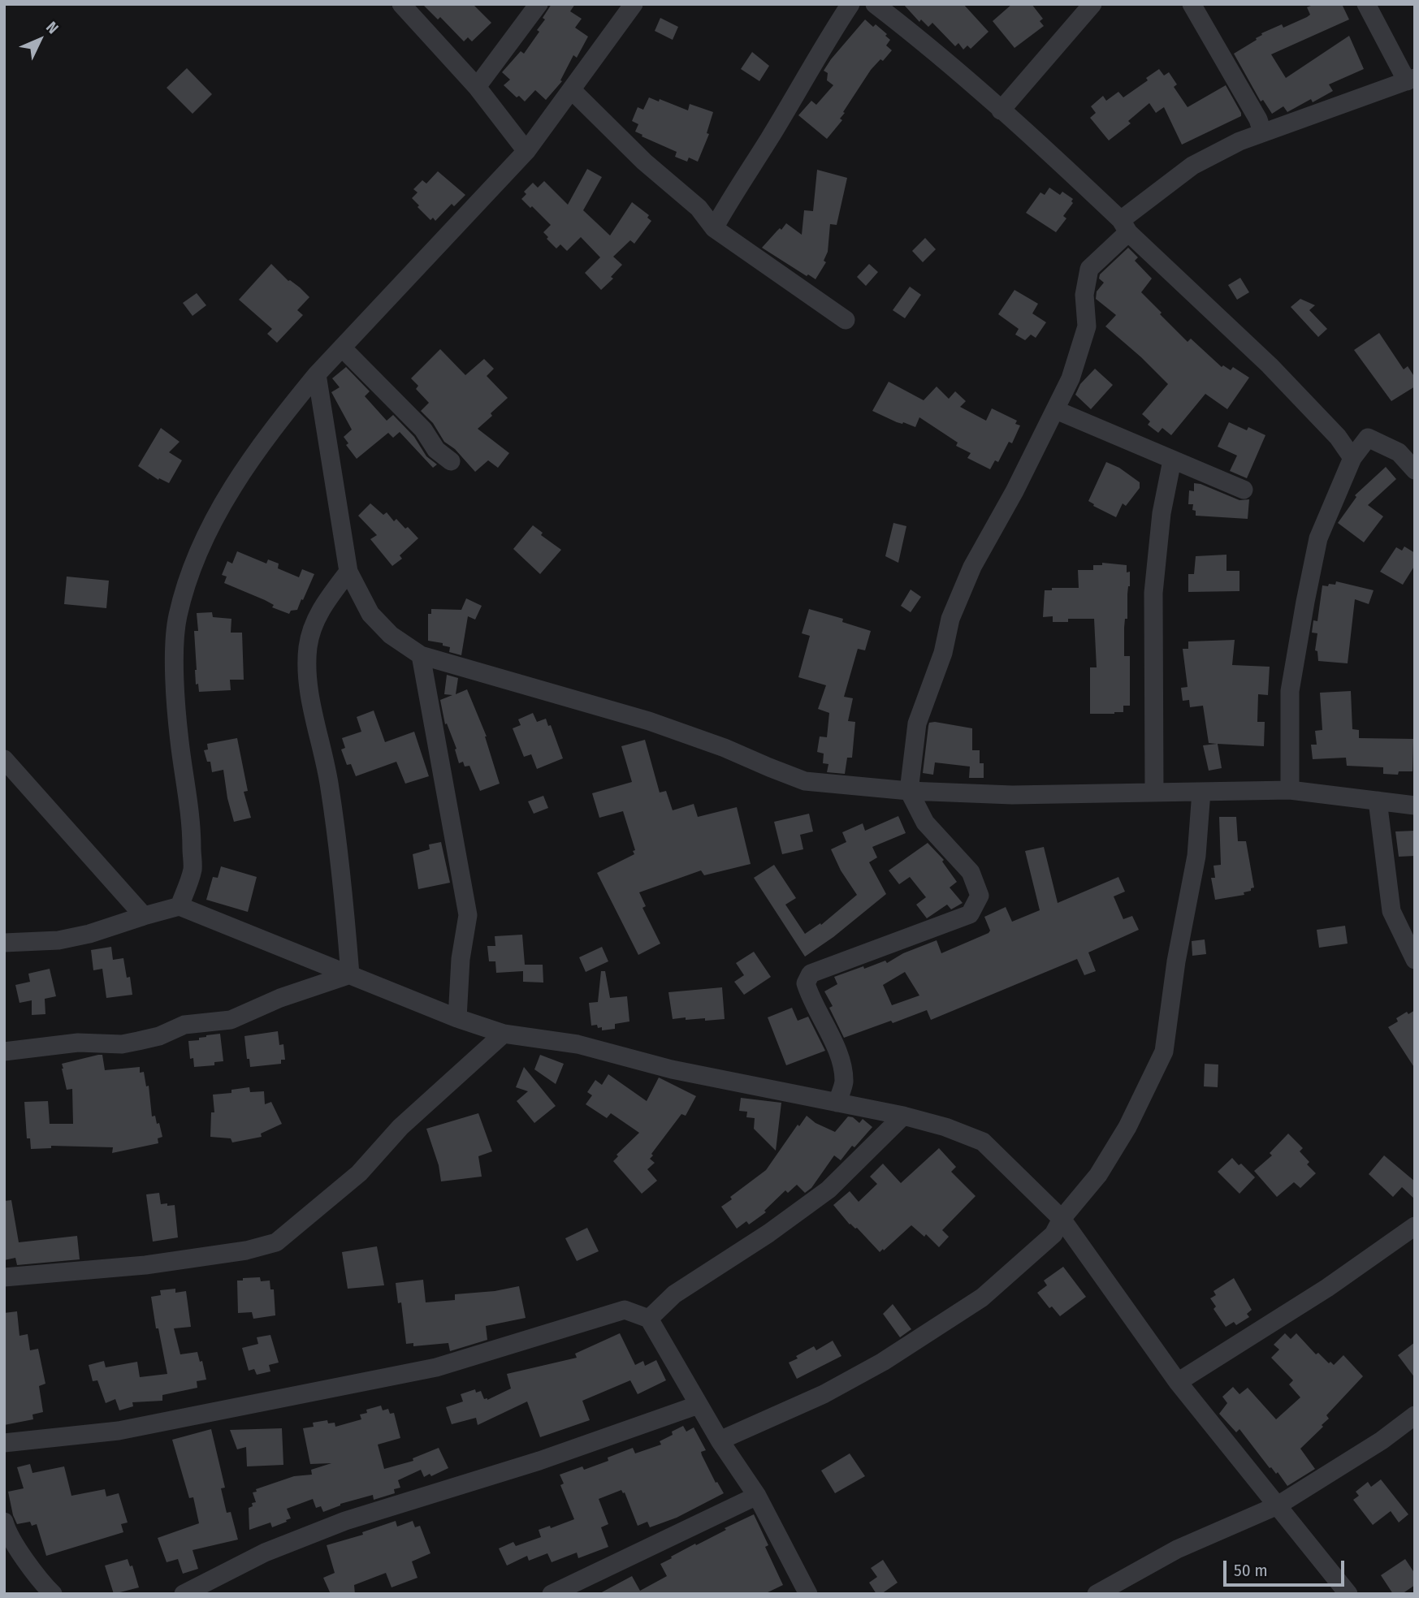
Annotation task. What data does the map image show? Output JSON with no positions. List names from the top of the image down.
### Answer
{
  "scale_bar": "50 m",
  "north": "top right"
}
